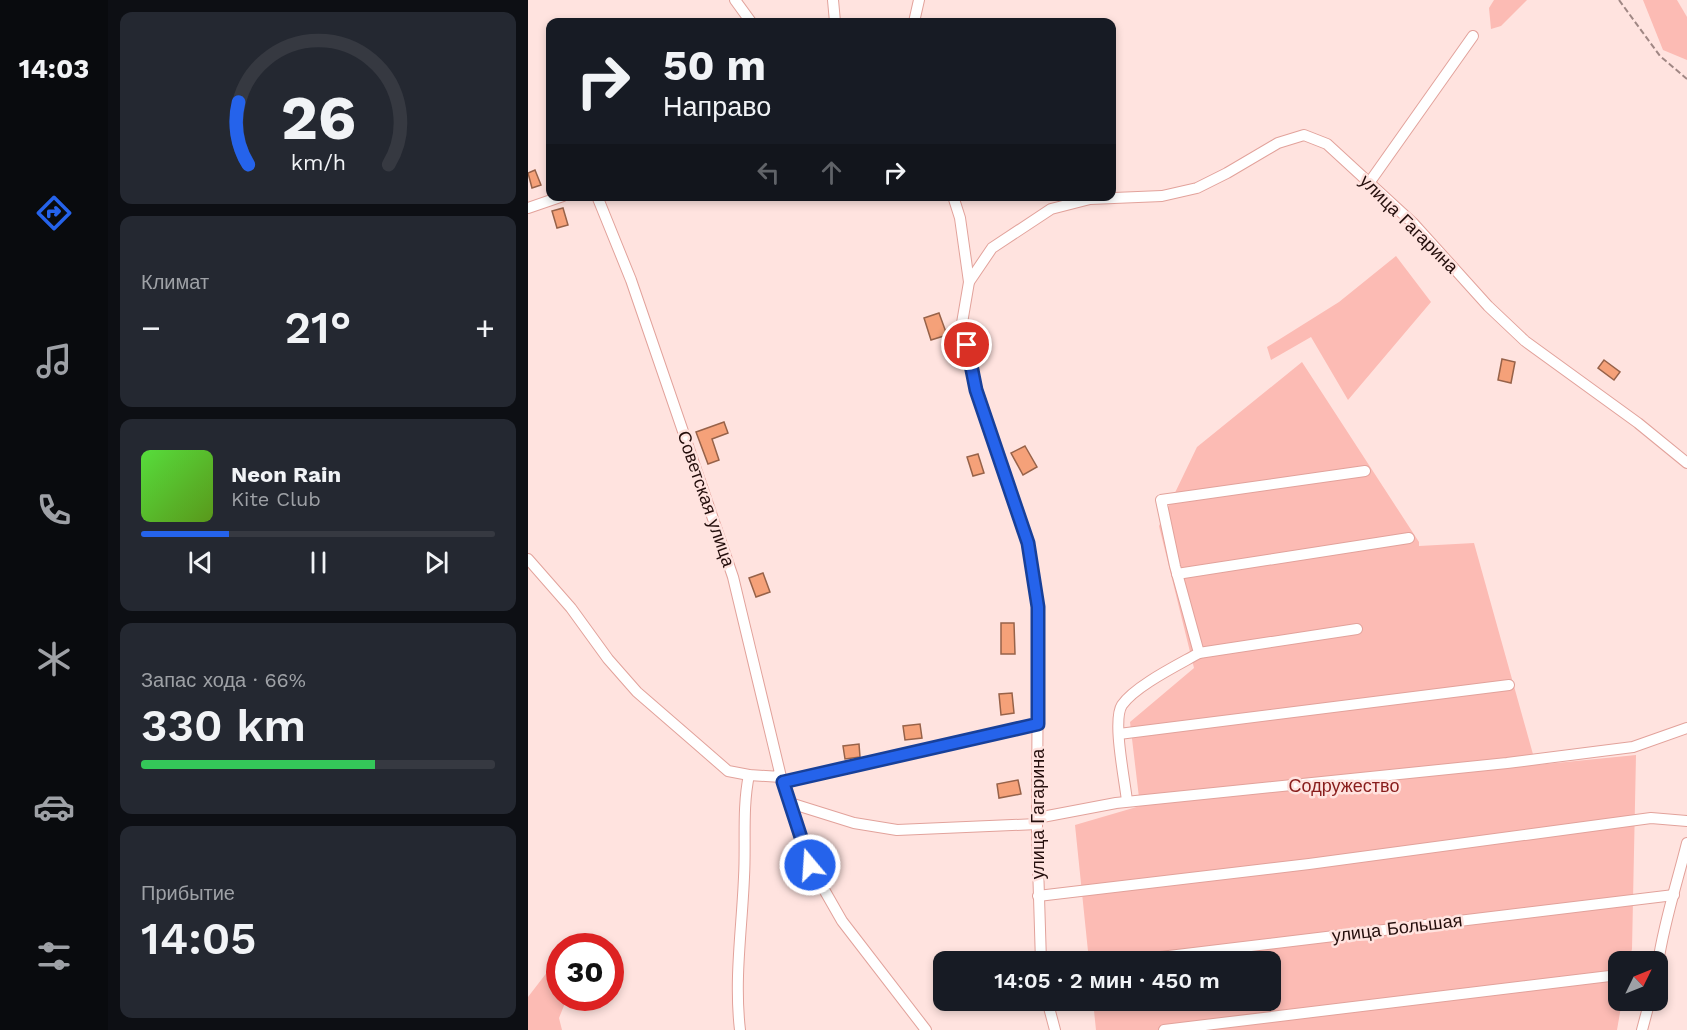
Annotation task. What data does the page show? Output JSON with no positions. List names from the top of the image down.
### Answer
{
  "streets": {
    "street": ["улица Гагарина", "Советская улица", "улица Большая"]
  },
  "parks": ["Содружество"],
  "north": "top right",
  "page": {
    "tabs": "14:03",
    "turn": ["50 m", "Направо"],
    "tile": [
      "Климат",
      ["Запас хода · 66%", "330 km"],
      ["Прибытие", "14:05"]
    ],
    "heat": ["−", "21°", "+"],
    "song": ["Neon Rain", "Kite Club"],
    "limit": "30",
    "trip": "14:05 · 2 мин · 450 m",
    "gauge": ["26", "km/h"]
  }
}
